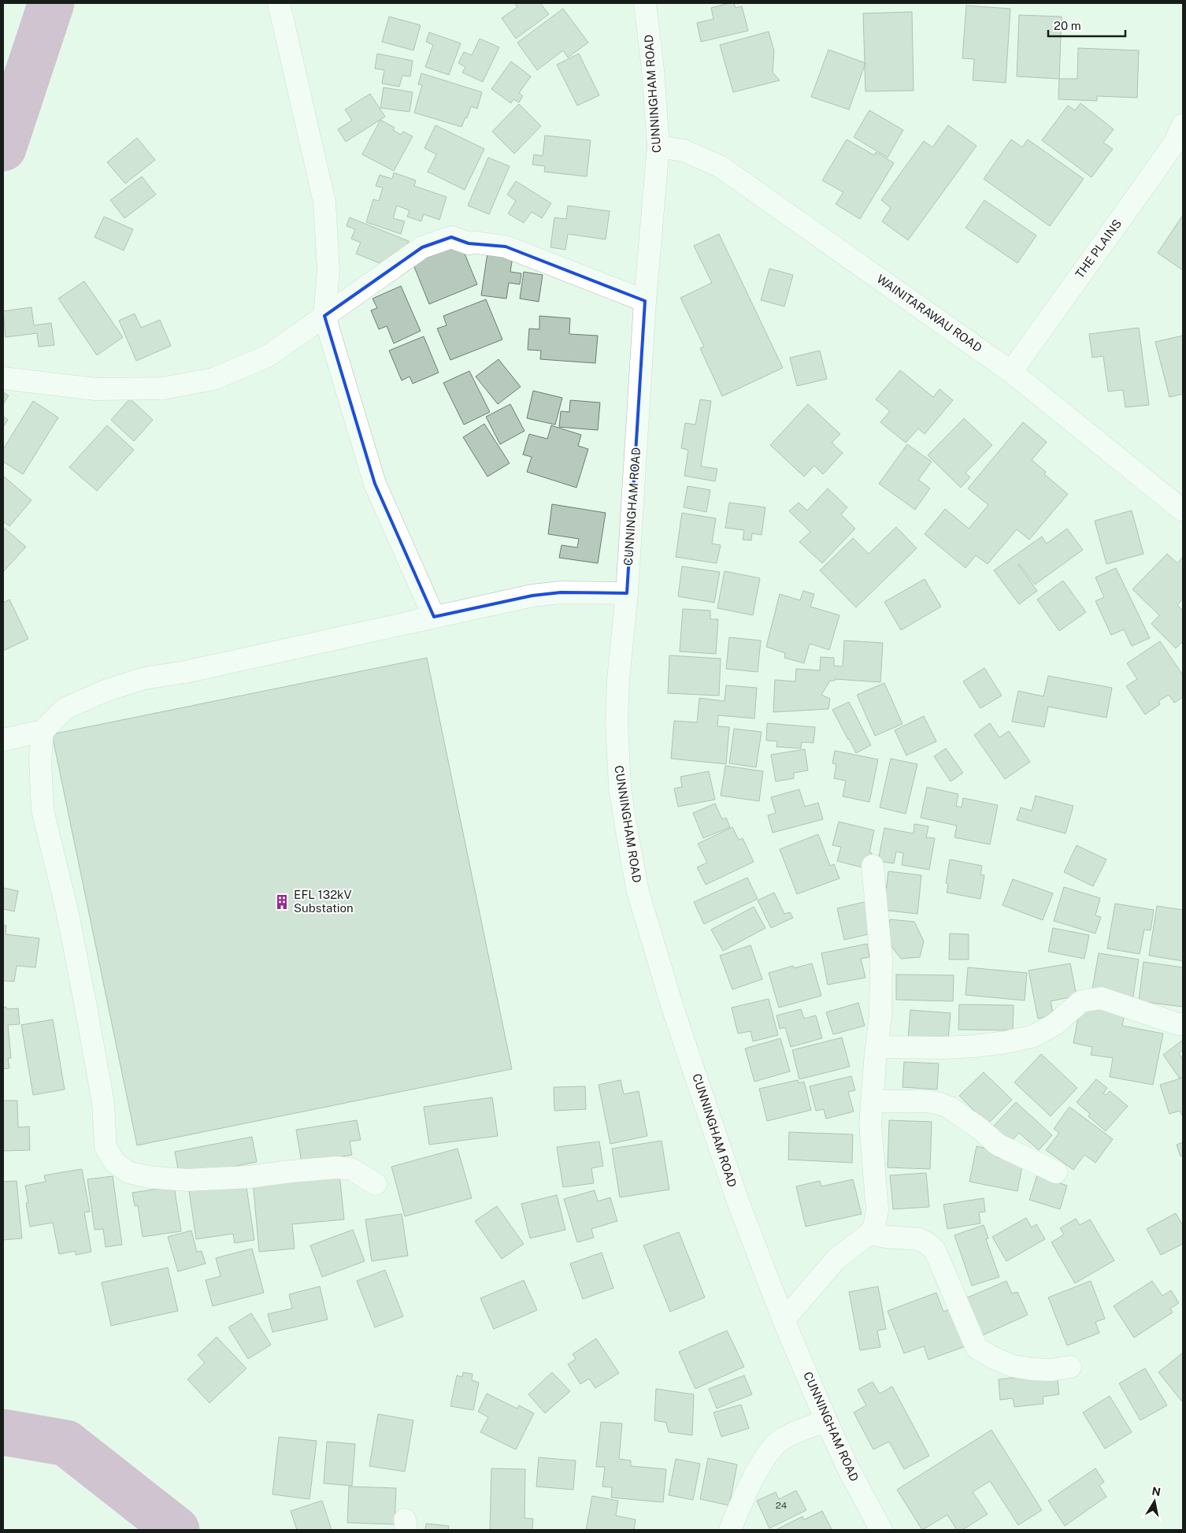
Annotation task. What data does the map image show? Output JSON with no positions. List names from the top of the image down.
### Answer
{
  "streets": {
    "street": ["CUNNINGHAM ROAD", "THE PLAINS", "WAINITARAWAU ROAD"]
  },
  "crossings": [
    ["CUNNINGHAM ROAD", "WAINITARAWAU ROAD"],
    ["THE PLAINS", "WAINITARAWAU ROAD"]
  ],
  "places": {
    "building": ["EFL 132kV Substation"]
  },
  "house_numbers": ["24"],
  "scale_bar": "20 m",
  "north": "top"
}
